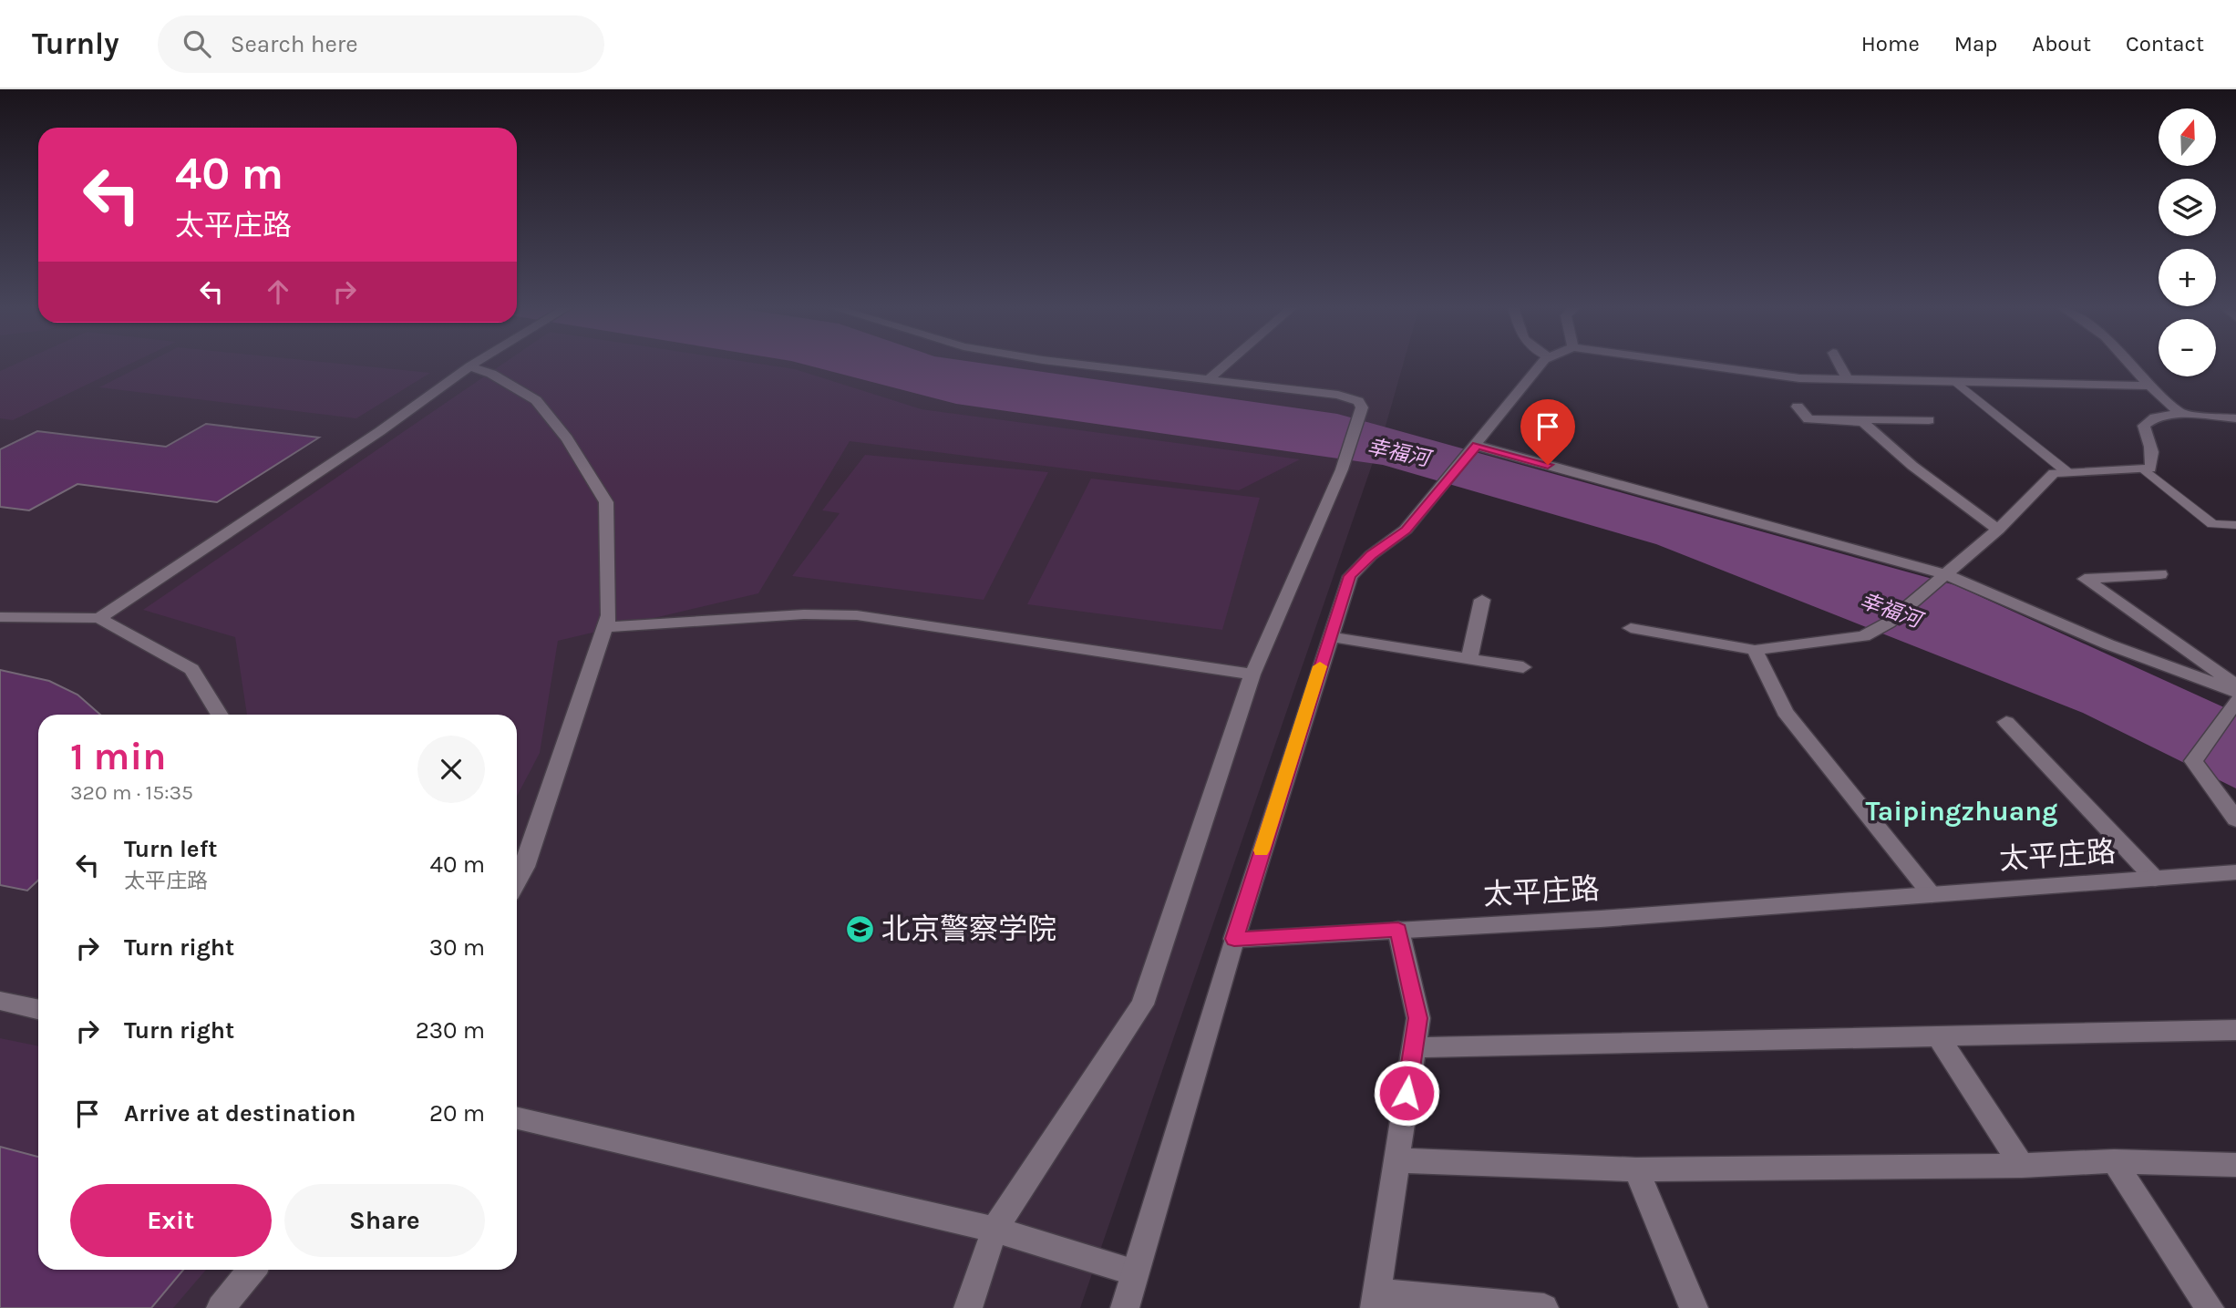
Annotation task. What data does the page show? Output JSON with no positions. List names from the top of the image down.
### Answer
{
  "streets": {
    "street": ["太平庄路"]
  },
  "districts": ["Taipingzhuang"],
  "water": ["幸福河"],
  "places": {
    "school or university": ["北京警察学院"]
  },
  "north": "top",
  "page": {
    "header": "Turnly",
    "search": "Search here",
    "nav": [
      "Home",
      "Map",
      "About",
      "Contact"
    ],
    "map_buttons": ["+", "−"],
    "turn": ["40 m", "太平庄路"],
    "heading": ["1 min", "320 m · 15:35"],
    "list": [
      {
        "name": "Turn left",
        "note": "太平庄路",
        "value": "40 m"
      },
      {
        "name": "Turn right",
        "value": "30 m"
      },
      {
        "name": "Turn right",
        "value": "230 m"
      },
      {
        "name": "Arrive at destination",
        "value": "20 m"
      }
    ],
    "buttons": ["Exit", "Share"]
  }
}
